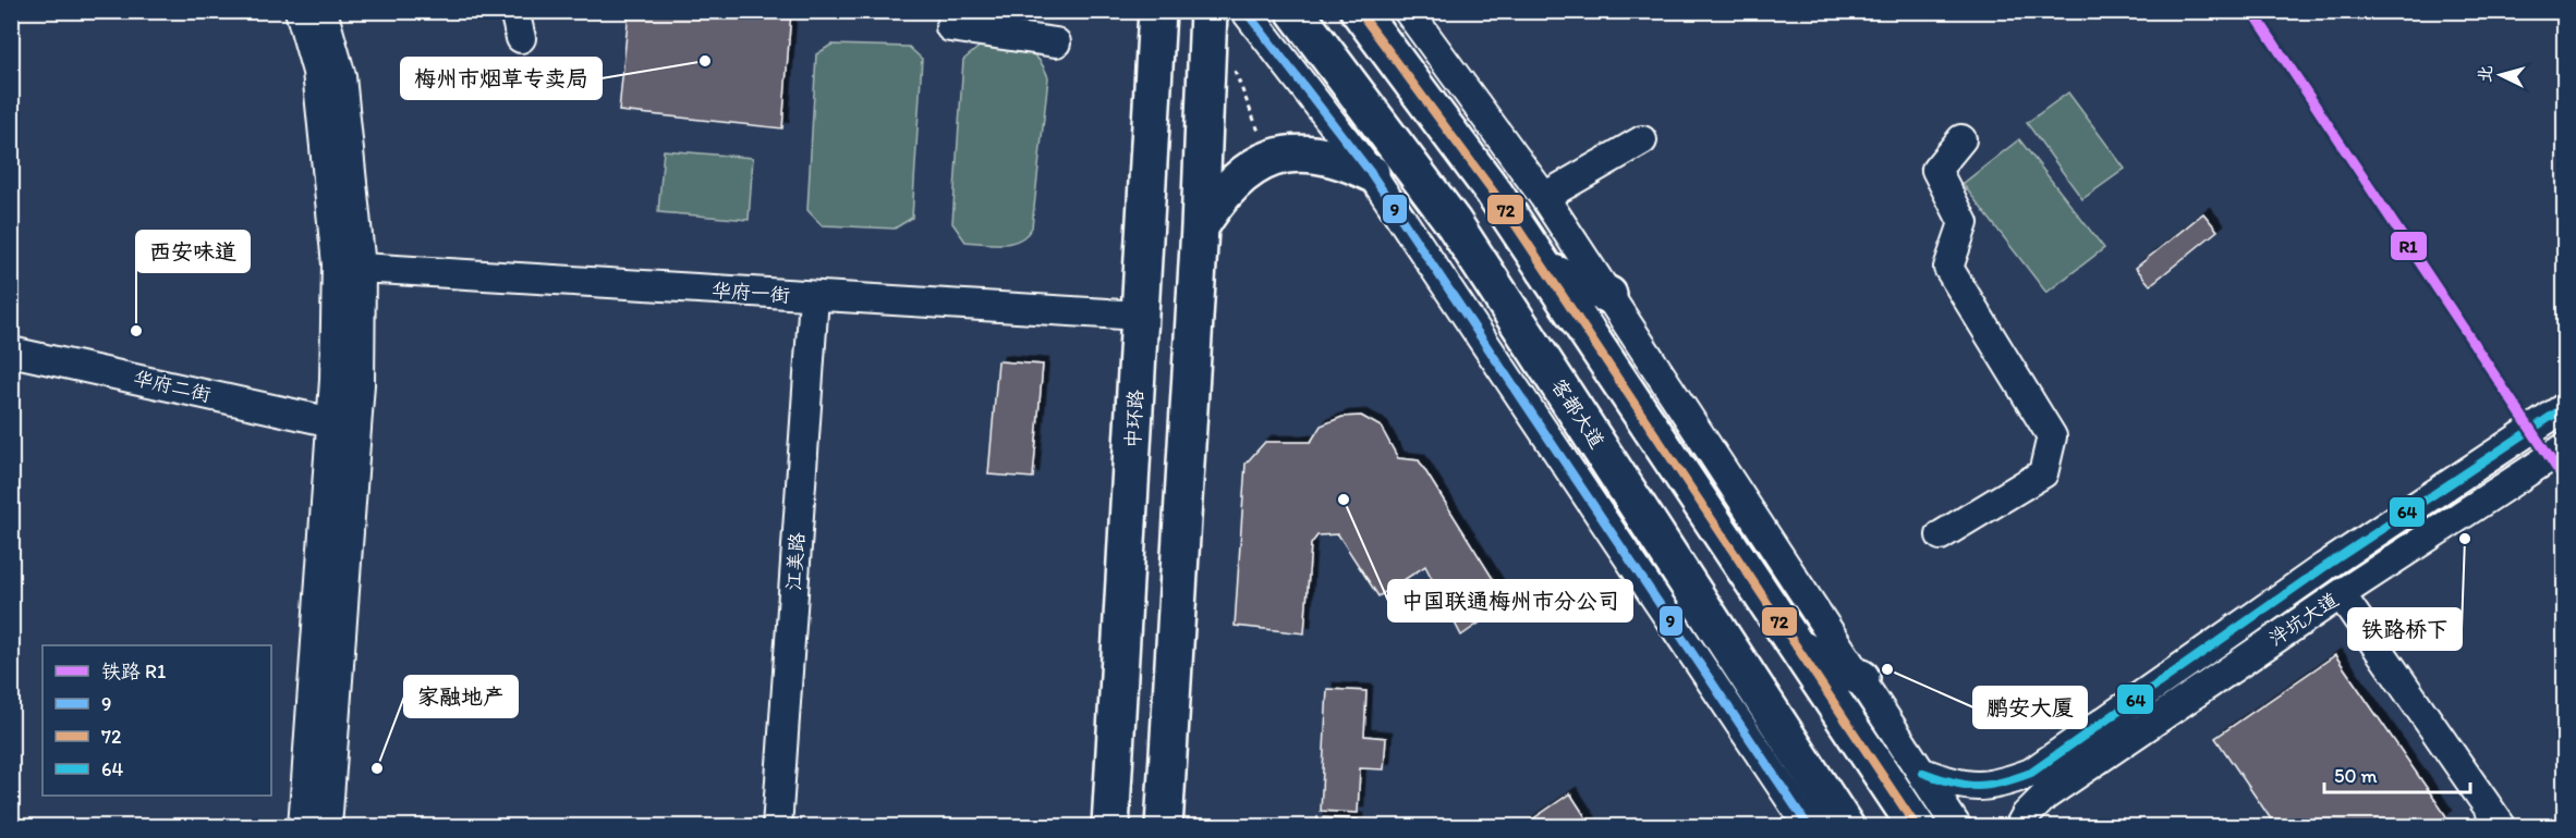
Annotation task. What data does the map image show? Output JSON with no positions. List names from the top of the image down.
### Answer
{
  "streets": {
    "main road": ["客都大道", "中环路"],
    "street": [
      "华府一街",
      "华府二街",
      "江美路",
      "泮坑大道"
    ]
  },
  "crossings": [
    ["华府一街", "中环路"],
    ["华府一街", "江美路"]
  ],
  "places": [
    "梅州市烟草专卖局",
    "西安味道",
    "中国联通梅州市分公司",
    "铁路桥下",
    "鹏安大厦",
    "家融地产"
  ],
  "lines": [
    "rail line R1",
    "transit line 9",
    "transit line 72",
    "transit line 64"
  ],
  "legend": [
    "铁路 R1",
    "9",
    "72",
    "64"
  ],
  "scale_bar": "50 m",
  "north": "left"
}
